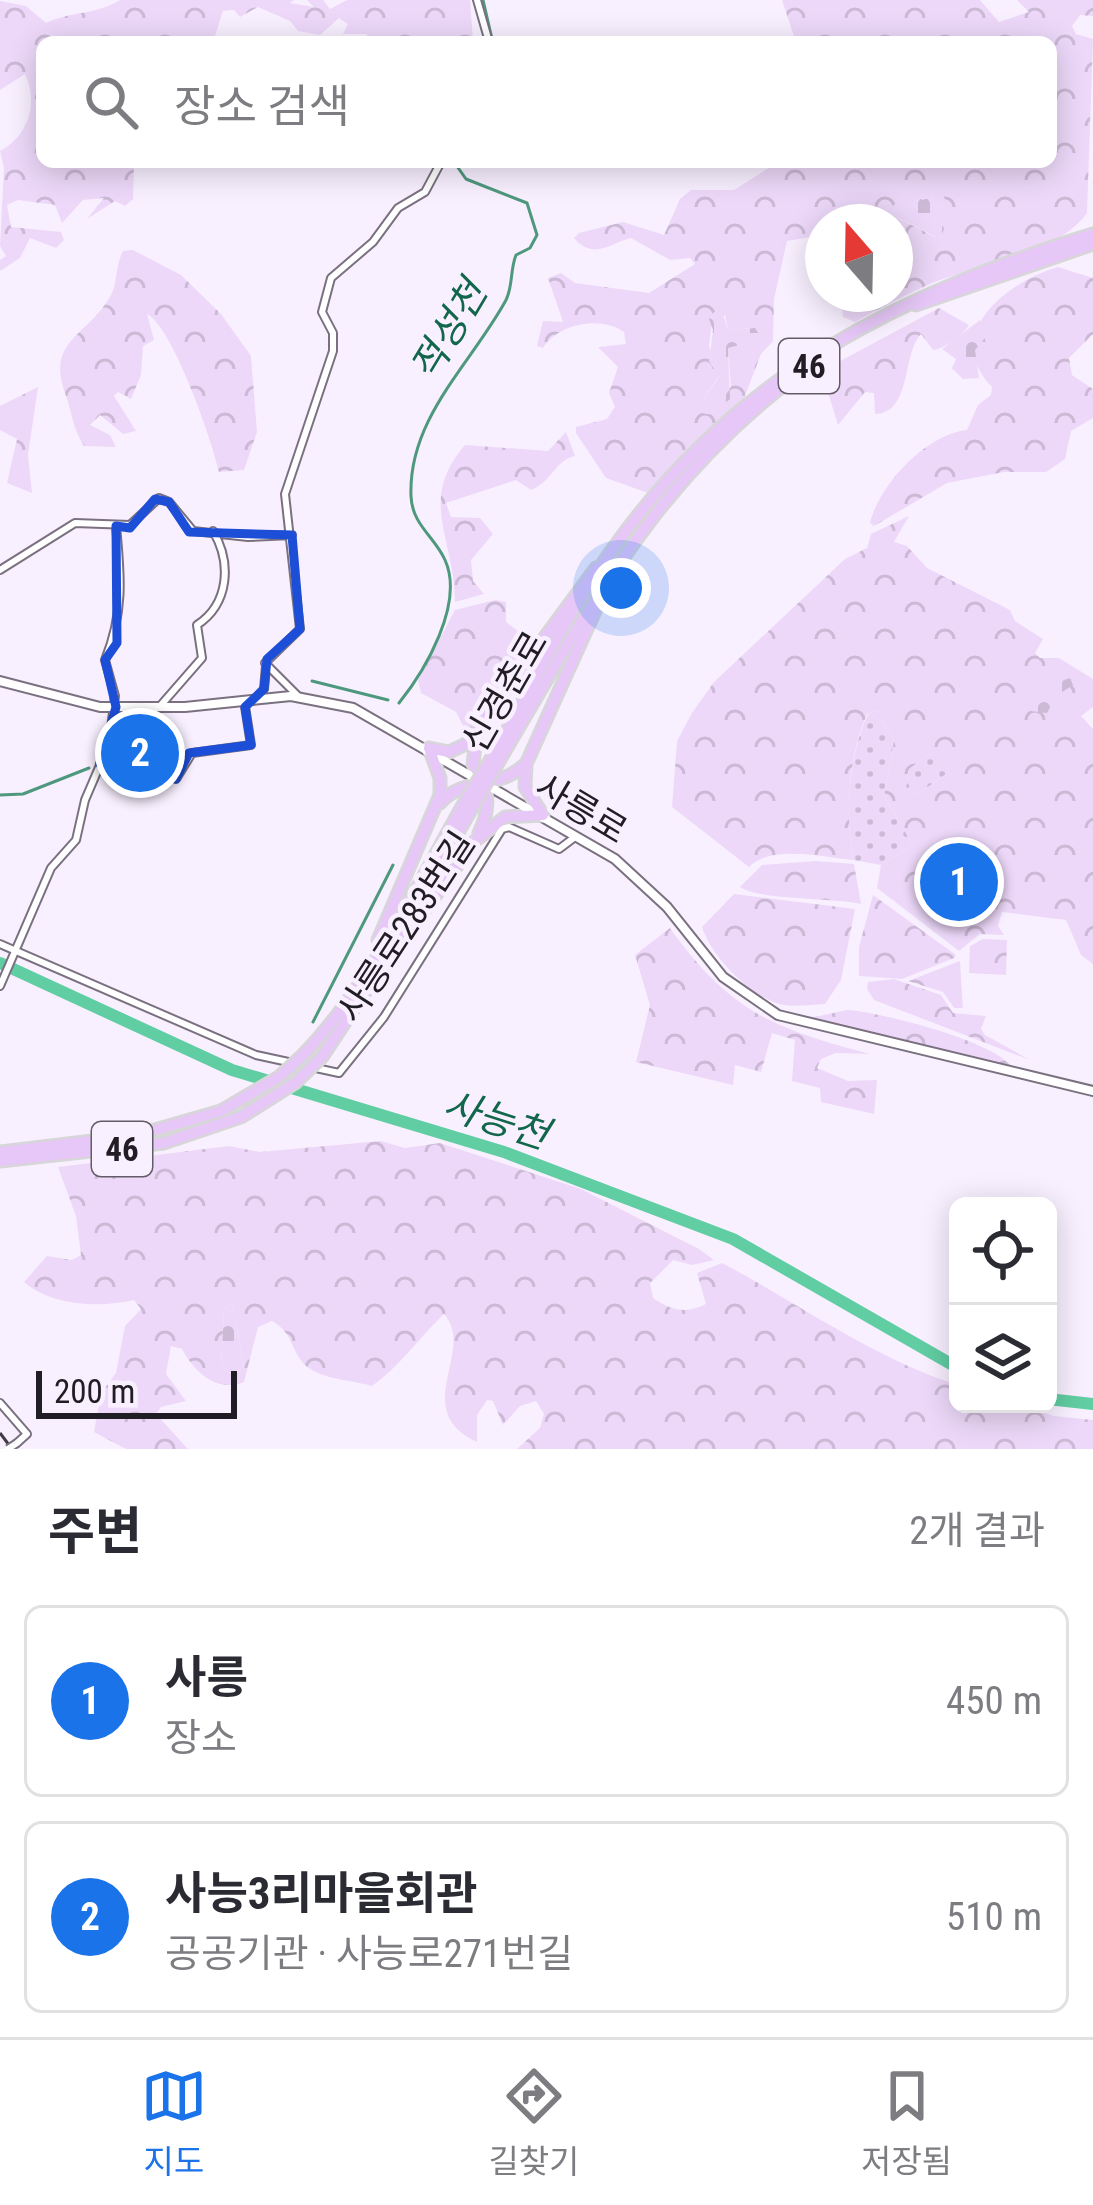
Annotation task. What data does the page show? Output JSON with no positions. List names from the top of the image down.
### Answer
{
  "streets": {
    "highway": ["46", "신경춘로"],
    "street": ["사릉로", "사릉로283번길"]
  },
  "crossings": [
    ["사릉로", "사릉로283번길"]
  ],
  "water": ["적성천", "사능천"],
  "scale_bar": "200 m",
  "north": "top",
  "page": {
    "search": "장소 검색",
    "pins": ["2", "1"],
    "scale": "200 m",
    "heading": ["주변", "2개 결과"],
    "list": [
      {
        "mark": "1",
        "name": "사릉",
        "note": "장소",
        "value": "450 m"
      },
      {
        "mark": "2",
        "name": "사능3리마을회관",
        "note": "공공기관 · 사능로271번길",
        "value": "510 m"
      }
    ],
    "nav": ["지도", "길찾기", "저장됨"]
  }
}
